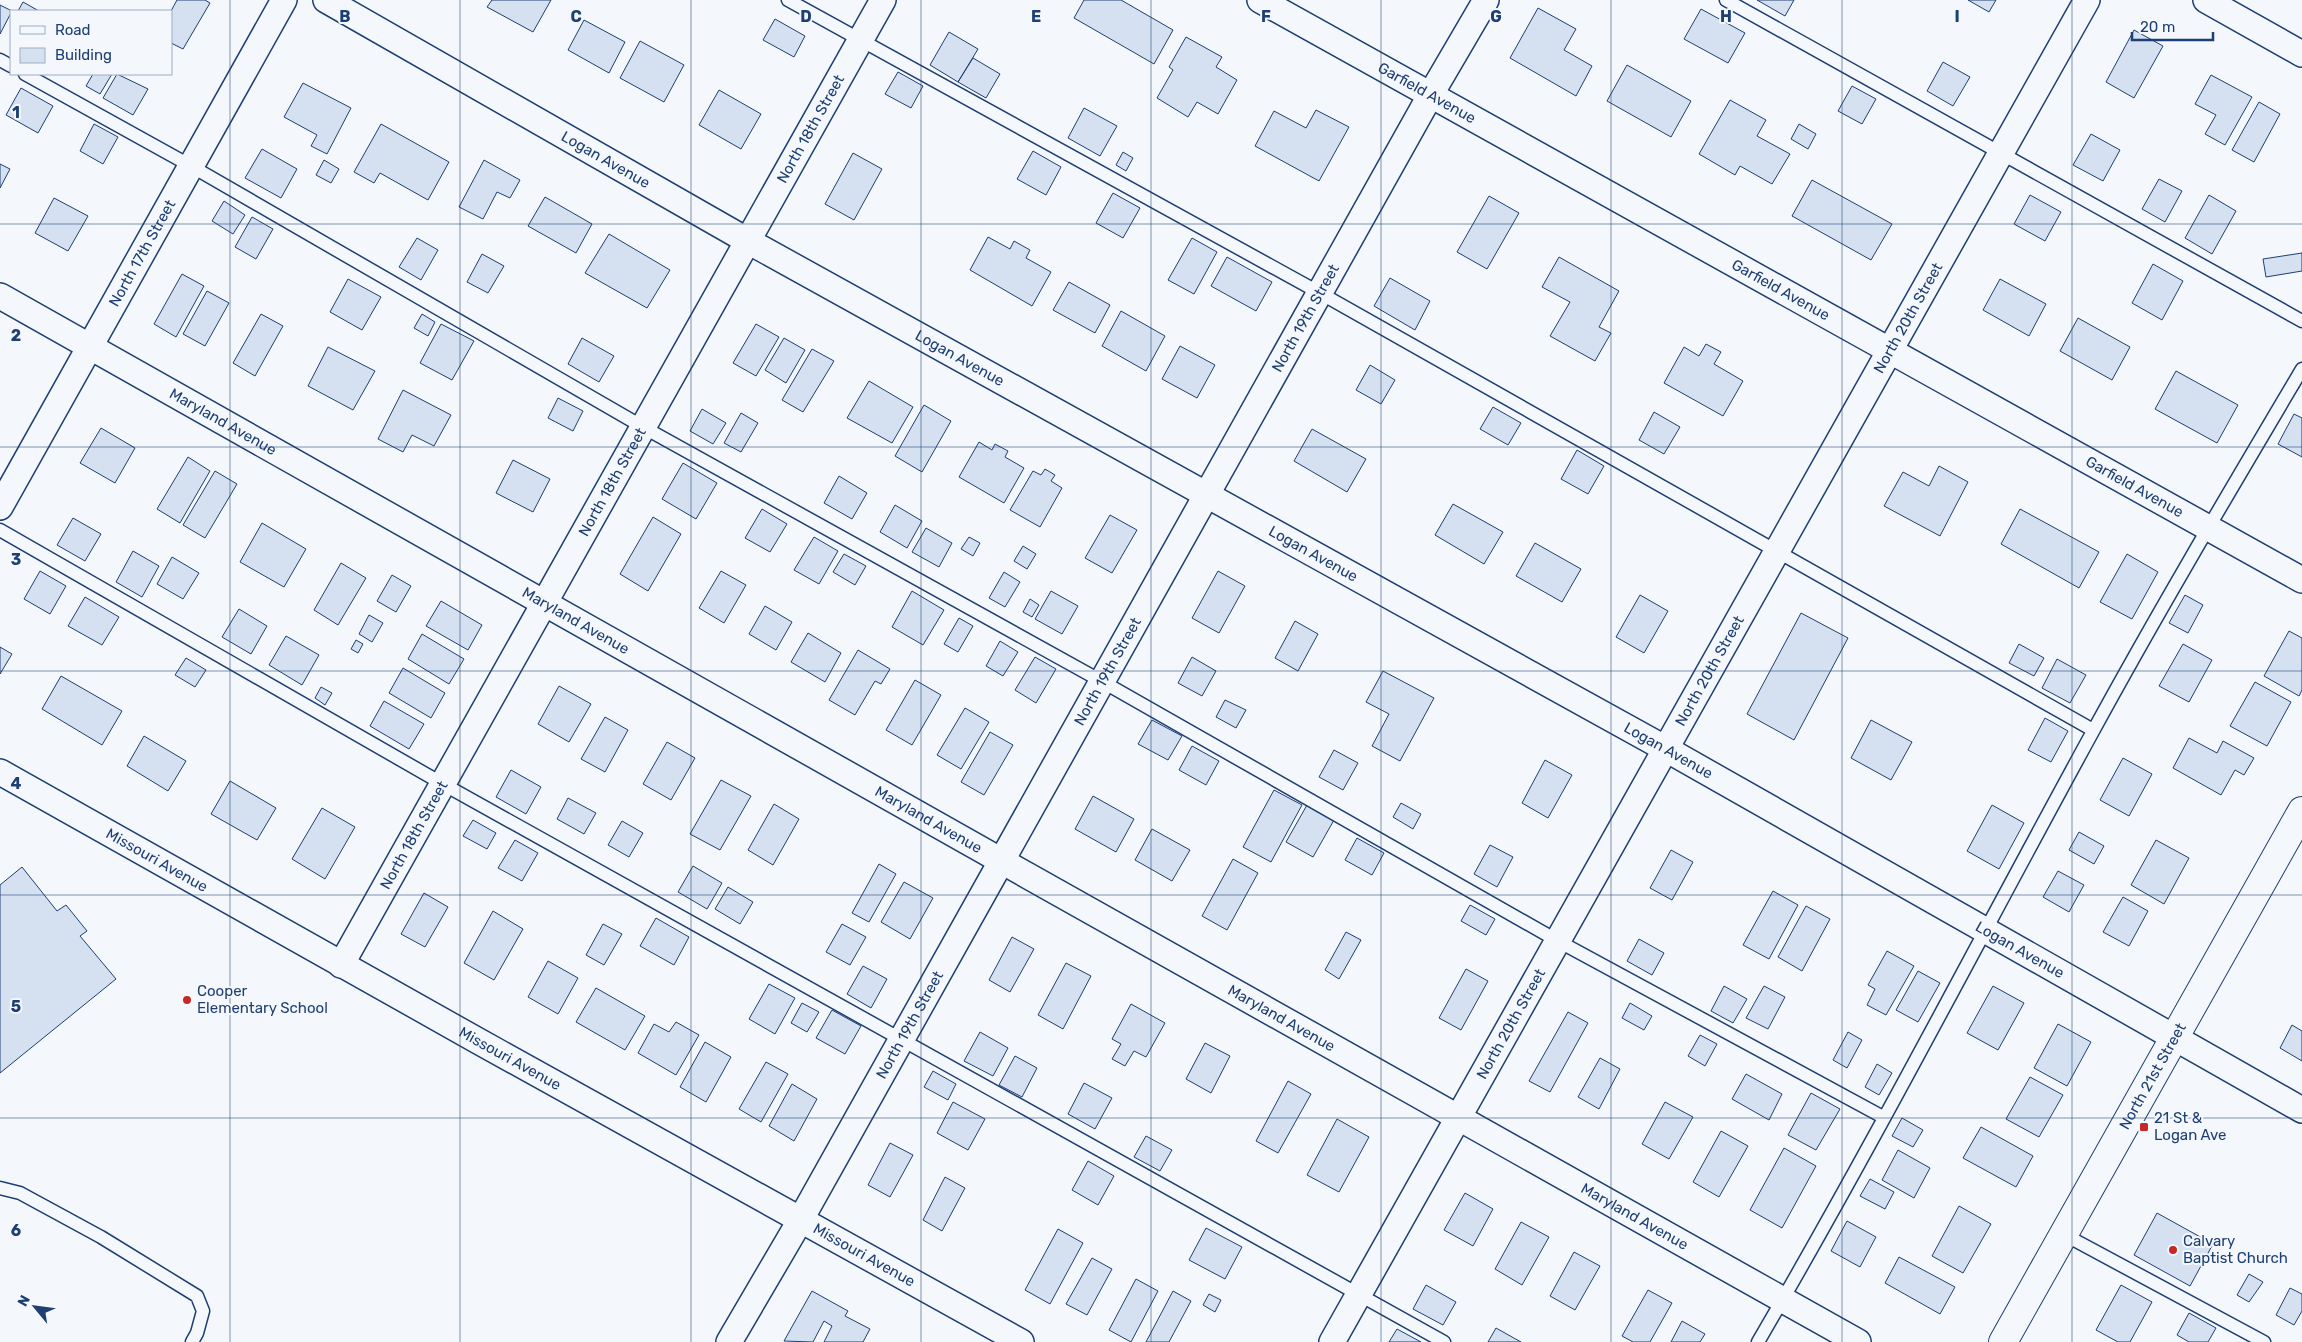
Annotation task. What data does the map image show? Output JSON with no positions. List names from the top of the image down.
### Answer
{
  "streets": {
    "street": [
      "Garfield Avenue",
      "North 18th Street",
      "Logan Avenue",
      "North 17th Street",
      "North 19th Street",
      "North 20th Street",
      "Maryland Avenue",
      "Missouri Avenue",
      "North 21st Street"
    ]
  },
  "crossings": [
    ["Garfield Avenue", "North 19th Street"],
    ["Garfield Avenue", "North 20th Street"],
    ["North 18th Street", "Logan Avenue"],
    ["North 18th Street", "Maryland Avenue"],
    ["North 18th Street", "Missouri Avenue"],
    ["Logan Avenue", "North 19th Street"],
    ["Logan Avenue", "North 20th Street"],
    ["Logan Avenue", "North 21st Street"],
    ["North 17th Street", "Maryland Avenue"],
    ["North 19th Street", "Maryland Avenue"],
    ["North 19th Street", "Missouri Avenue"],
    ["North 20th Street", "Maryland Avenue"]
  ],
  "places": {
    "other": ["Cooper Elementary School", "Calvary Baptist Church"],
    "transit": ["21 St & Logan Ave"]
  },
  "legend": ["Road", "Building"],
  "scale_bar": "20 m",
  "north": "top left",
  "grid": {
    "columns": [
      "B",
      "C",
      "D",
      "E",
      "F",
      "G",
      "H",
      "I"
    ],
    "rows": [
      "1",
      "2",
      "3",
      "4",
      "5",
      "6"
    ]
  }
}
